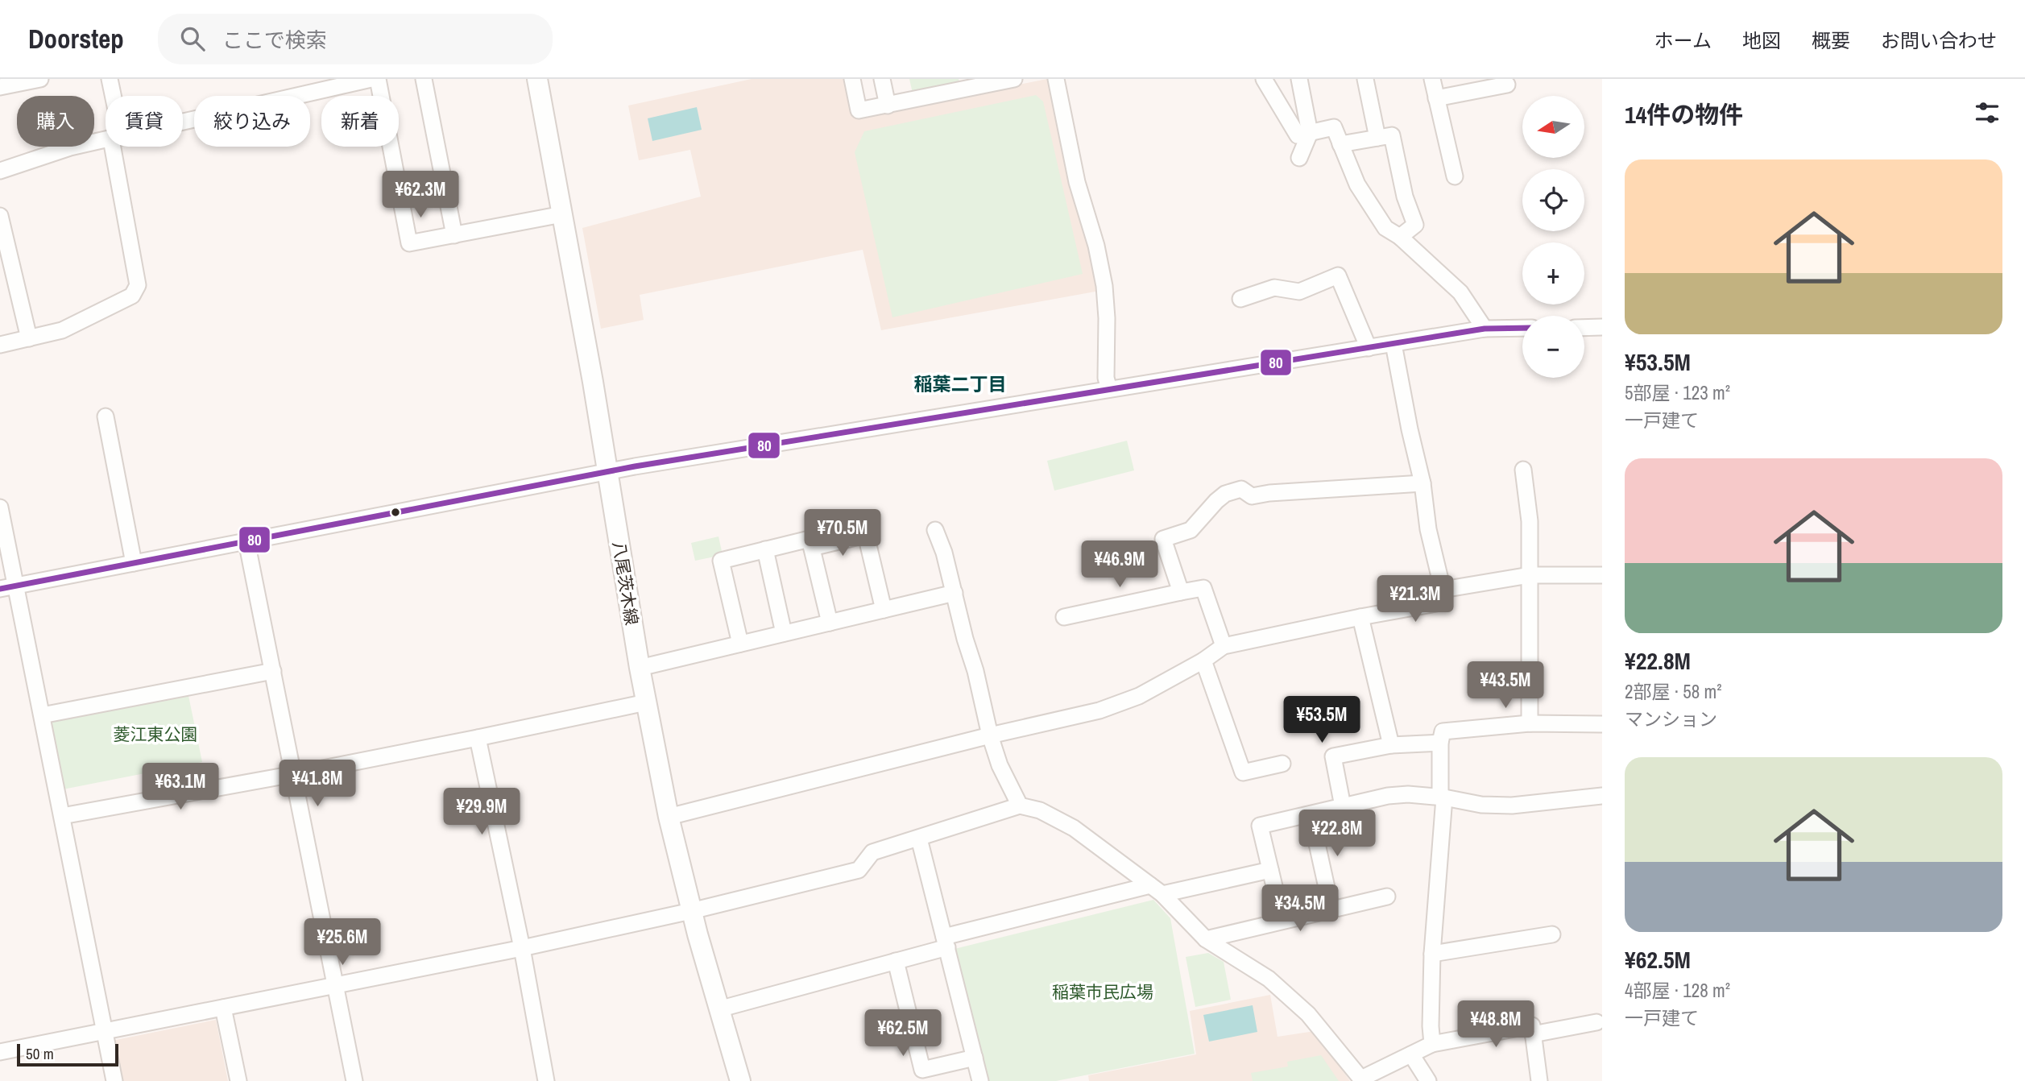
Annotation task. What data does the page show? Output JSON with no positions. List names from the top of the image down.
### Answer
{
  "streets": {
    "main road": ["八尾茨木線"]
  },
  "districts": ["稲葉二丁目"],
  "parks": ["菱江東公園", "稲葉市民広場"],
  "lines": ["transit line 80"],
  "scale_bar": "50 m",
  "north": "left",
  "page": {
    "header": "Doorstep",
    "search": "ここで検索",
    "nav": [
      "ホーム",
      "地図",
      "概要",
      "お問い合わせ"
    ],
    "heading": "14件の物件",
    "map_buttons": ["+", "−"],
    "chip": [
      "購入",
      "賃貸",
      "絞り込み",
      "新着"
    ],
    "list": [
      {
        "name": "¥53.5M",
        "note": "5部屋 · 123 m² · 一戸建て"
      },
      {
        "name": "¥22.8M",
        "note": "2部屋 · 58 m² · マンション"
      },
      {
        "name": "¥62.5M",
        "note": "4部屋 · 128 m² · 一戸建て"
      }
    ],
    "price": [
      "¥62.3M",
      "¥70.5M",
      "¥46.9M",
      "¥21.3M",
      "¥43.5M",
      "¥53.5M",
      "¥41.8M",
      "¥63.1M",
      "¥29.9M",
      "¥22.8M",
      "¥34.5M",
      "¥25.6M",
      "¥48.8M",
      "¥62.5M"
    ],
    "scale": "50 m"
  }
}
